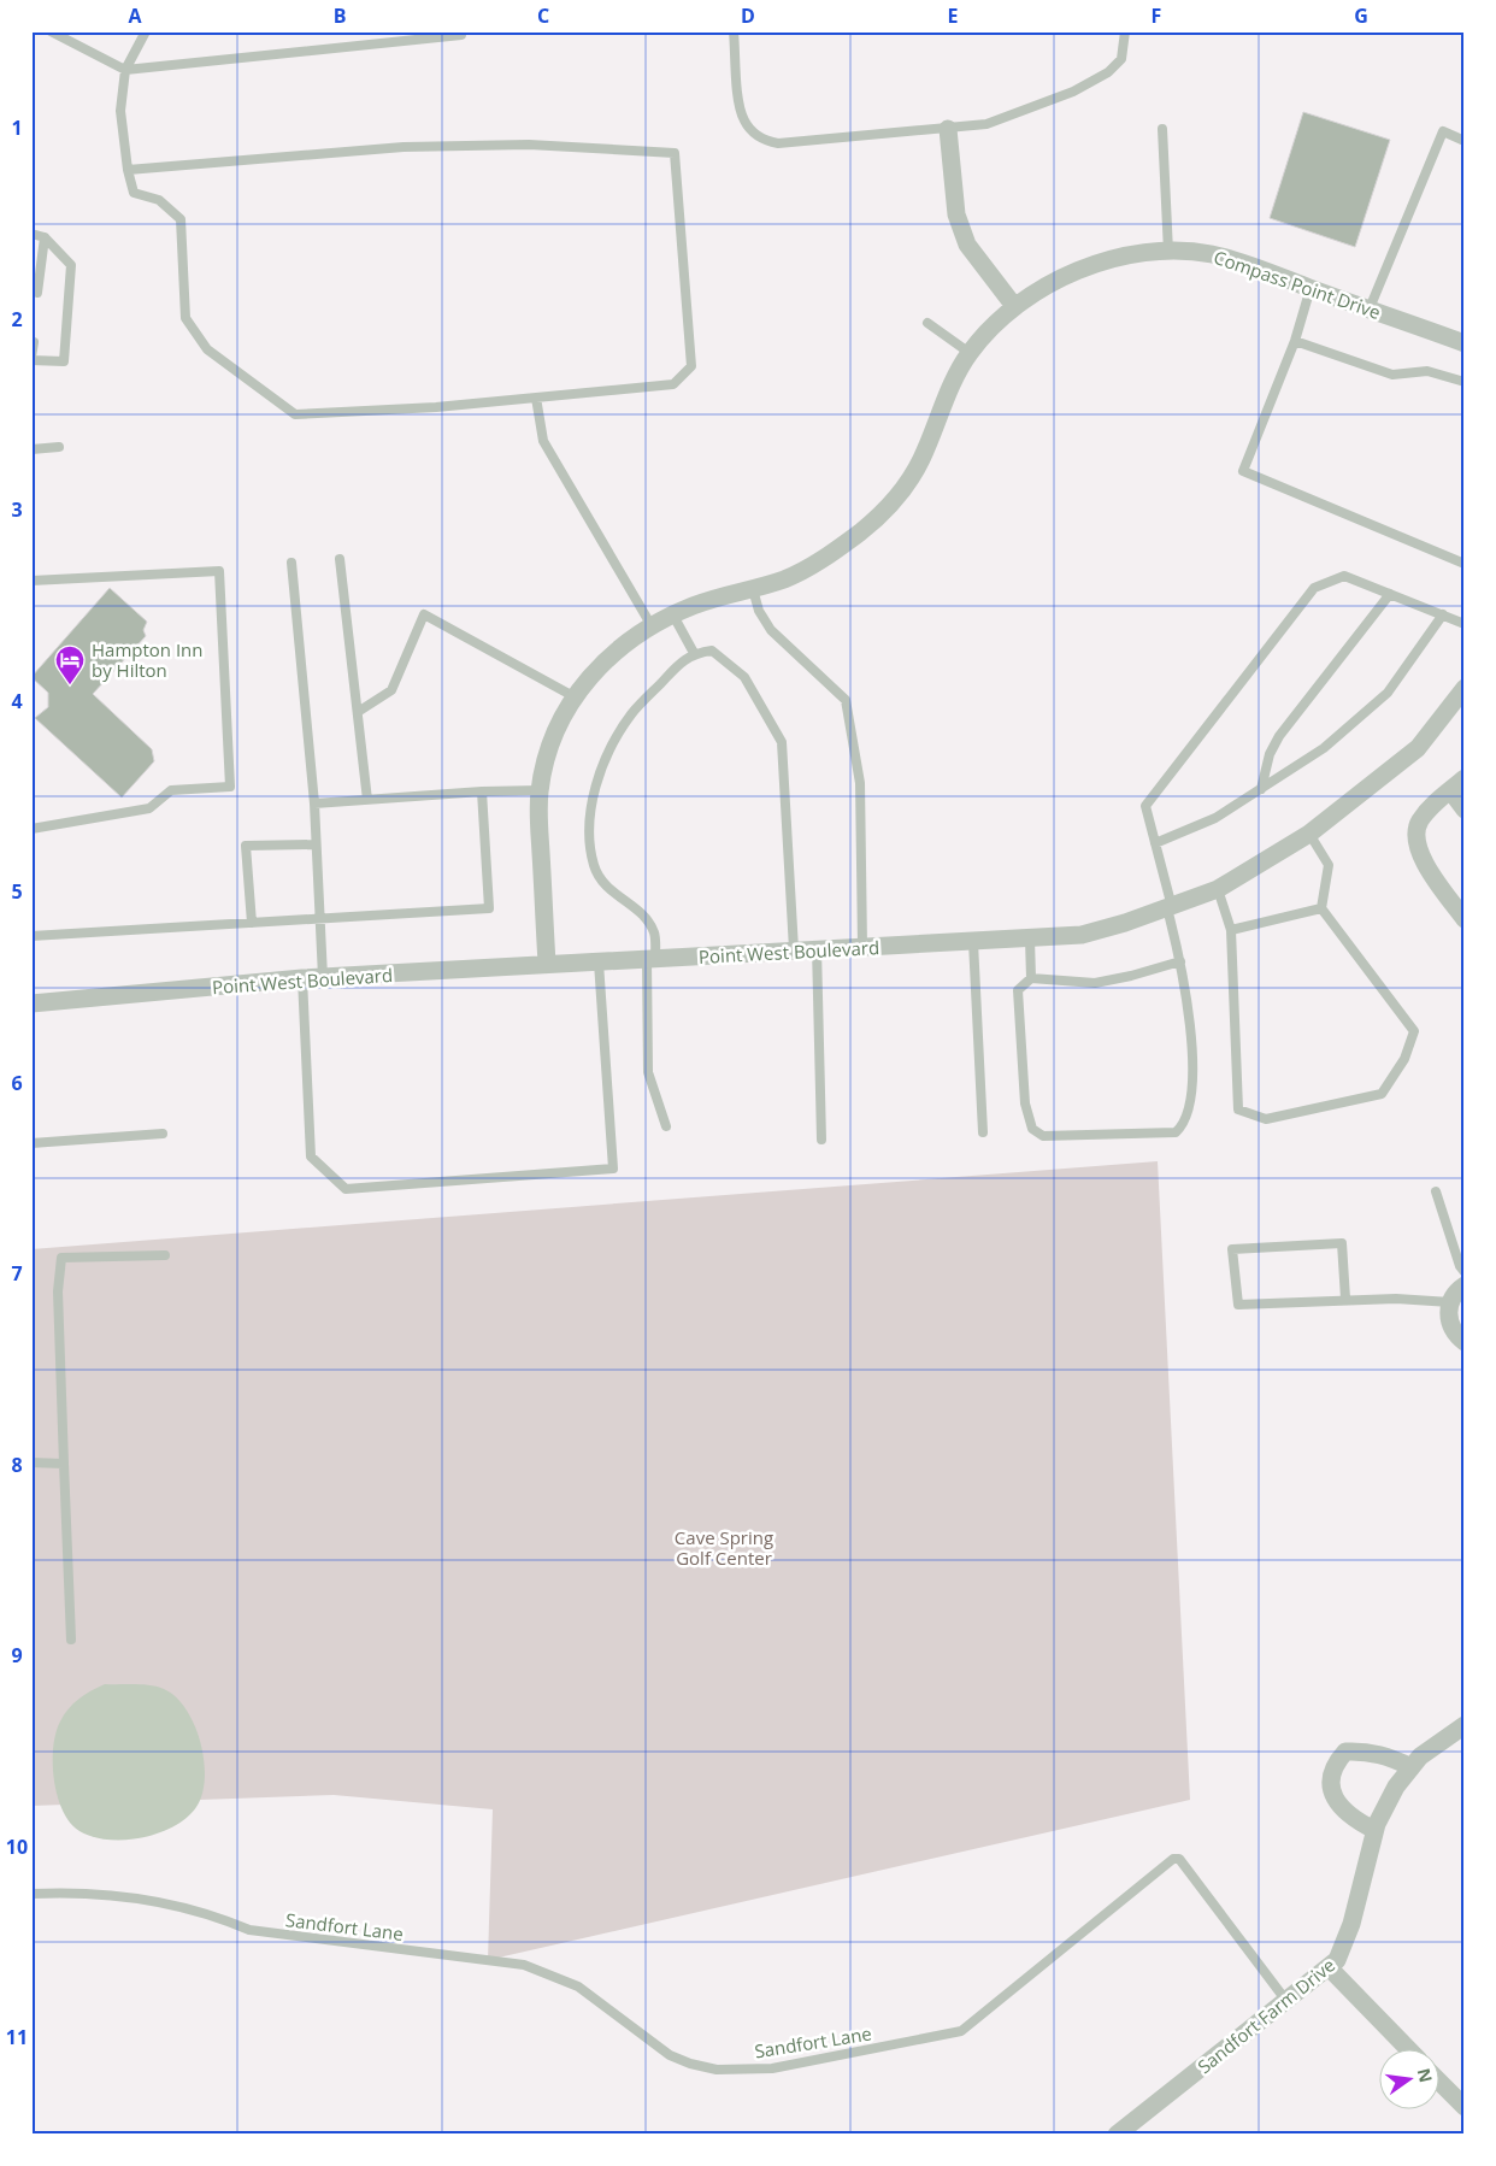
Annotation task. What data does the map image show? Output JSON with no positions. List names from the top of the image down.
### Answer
{
  "streets": {
    "street": ["Compass Point Drive", "Point West Boulevard", "Sandfort Farm Drive"],
    "lane": ["Sandfort Lane"]
  },
  "crossings": [
    ["Compass Point Drive", "Point West Boulevard"],
    ["Sandfort Lane", "Sandfort Farm Drive"]
  ],
  "parks": ["Cave Spring Golf Center"],
  "places": {
    "hotel": ["Hampton Inn by Hilton"]
  },
  "north": "right",
  "grid": {
    "columns": [
      "A",
      "B",
      "C",
      "D",
      "E",
      "F",
      "G"
    ],
    "rows": [
      "1",
      "2",
      "3",
      "4",
      "5",
      "6",
      "7",
      "8",
      "9",
      "10",
      "11"
    ]
  }
}
